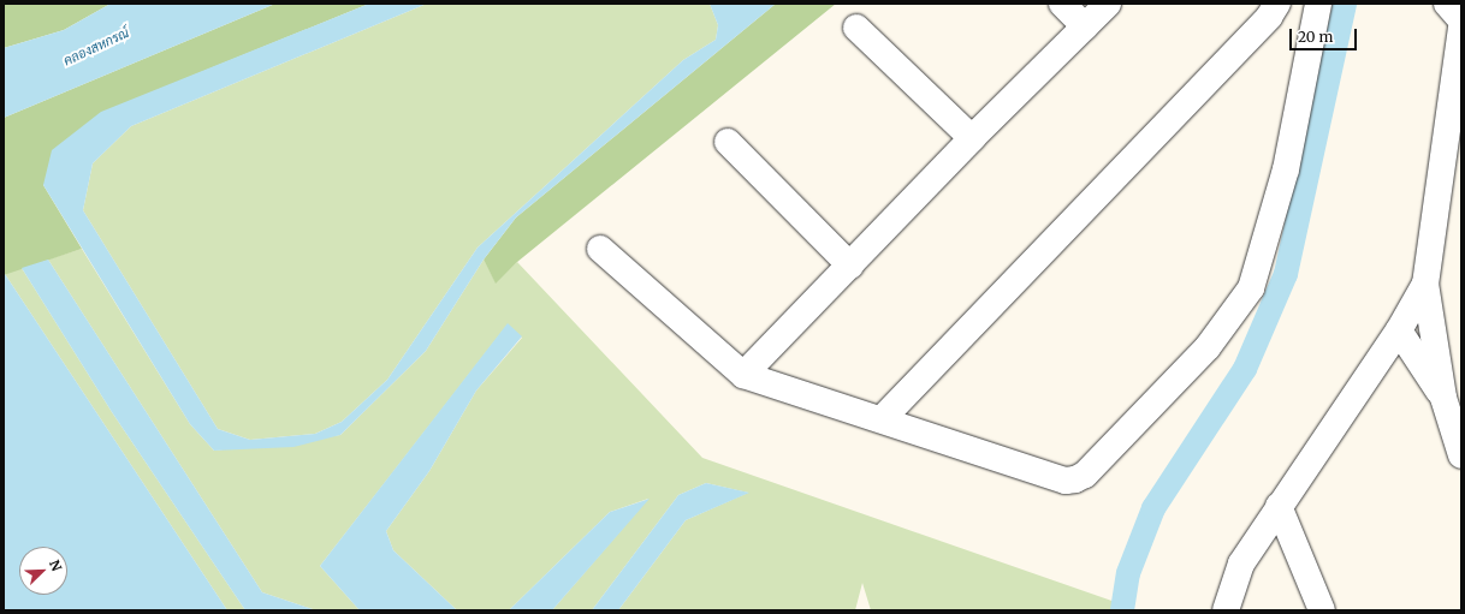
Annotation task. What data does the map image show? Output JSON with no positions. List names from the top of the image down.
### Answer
{
  "water": ["คลองสหกรณ์"],
  "scale_bar": "20 m",
  "north": "top right"
}
